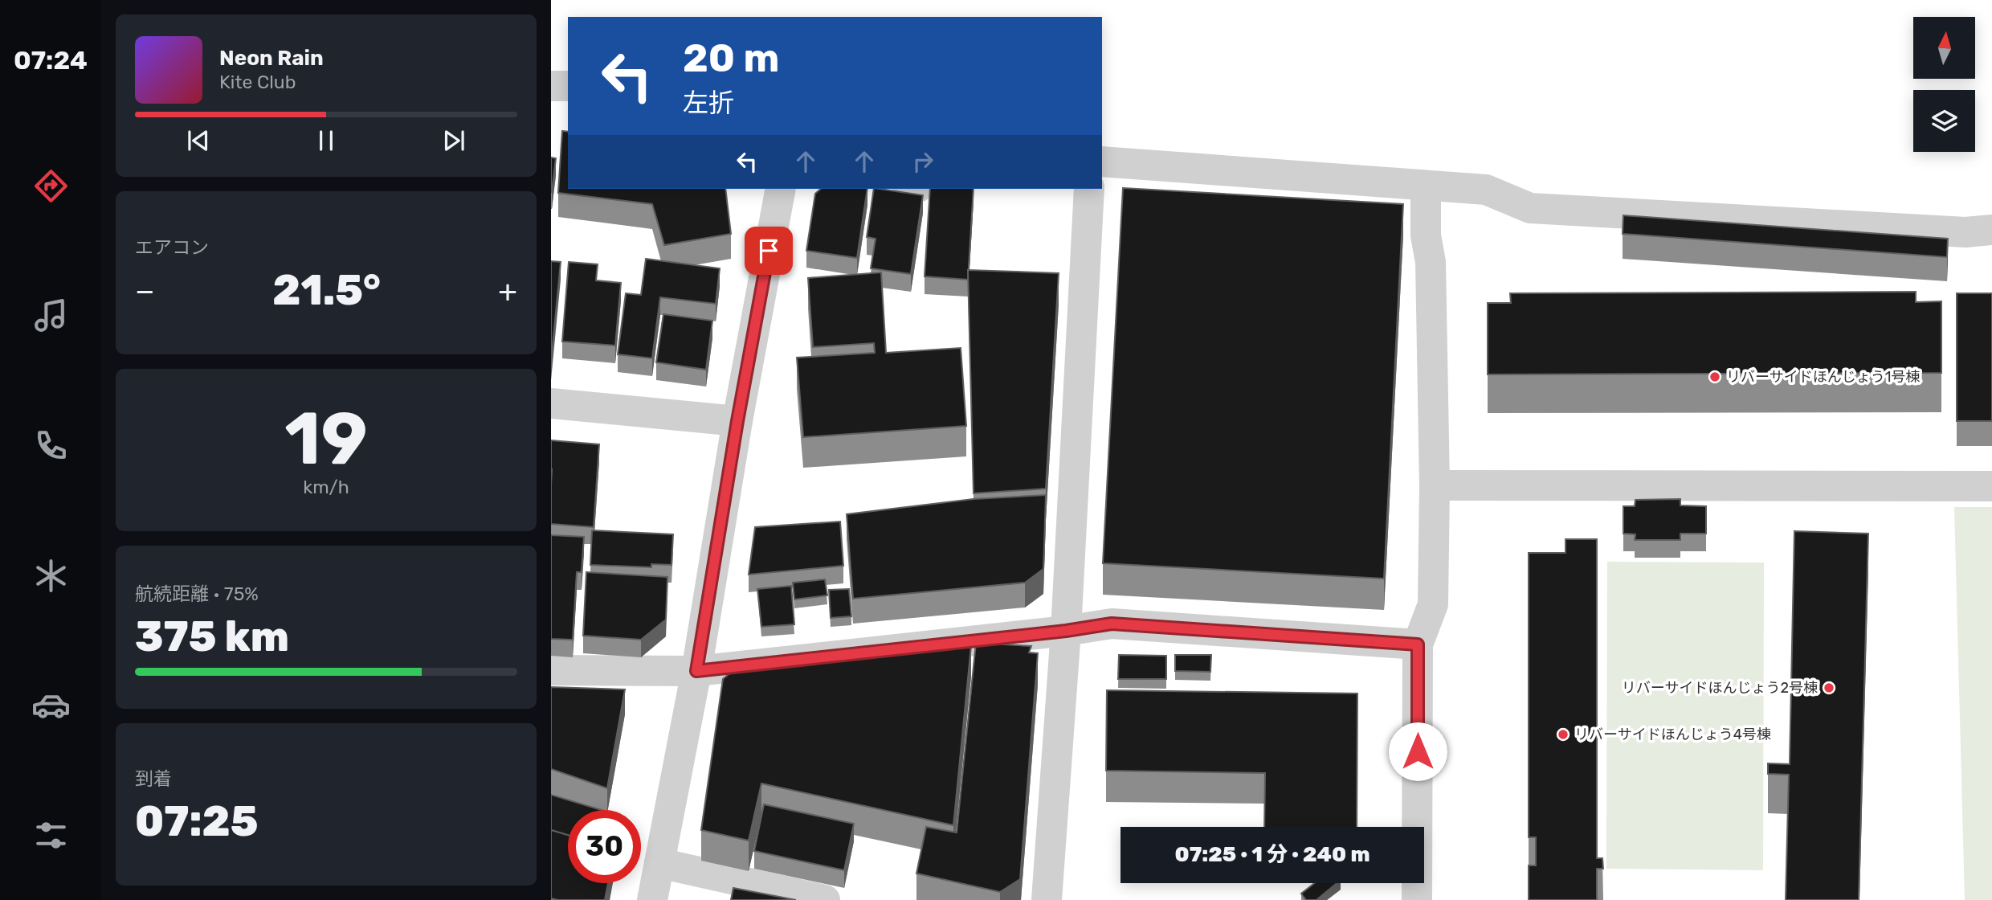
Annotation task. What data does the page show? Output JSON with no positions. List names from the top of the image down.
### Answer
{
  "places": ["リバーサイドほんじょう1号棟", "リバーサイドほんじょう2号棟", "リバーサイドほんじょう4号棟"],
  "north": "top",
  "page": {
    "tabs": "07:24",
    "turn": ["20 m", "左折"],
    "song": ["Neon Rain", "Kite Club"],
    "tile": [
      "エアコン",
      ["19", "km/h"],
      ["航続距離 · 75%", "375 km"],
      ["到着", "07:25"]
    ],
    "heat": ["−", "21.5°", "+"],
    "limit": "30",
    "trip": "07:25 · 1 分 · 240 m"
  }
}
